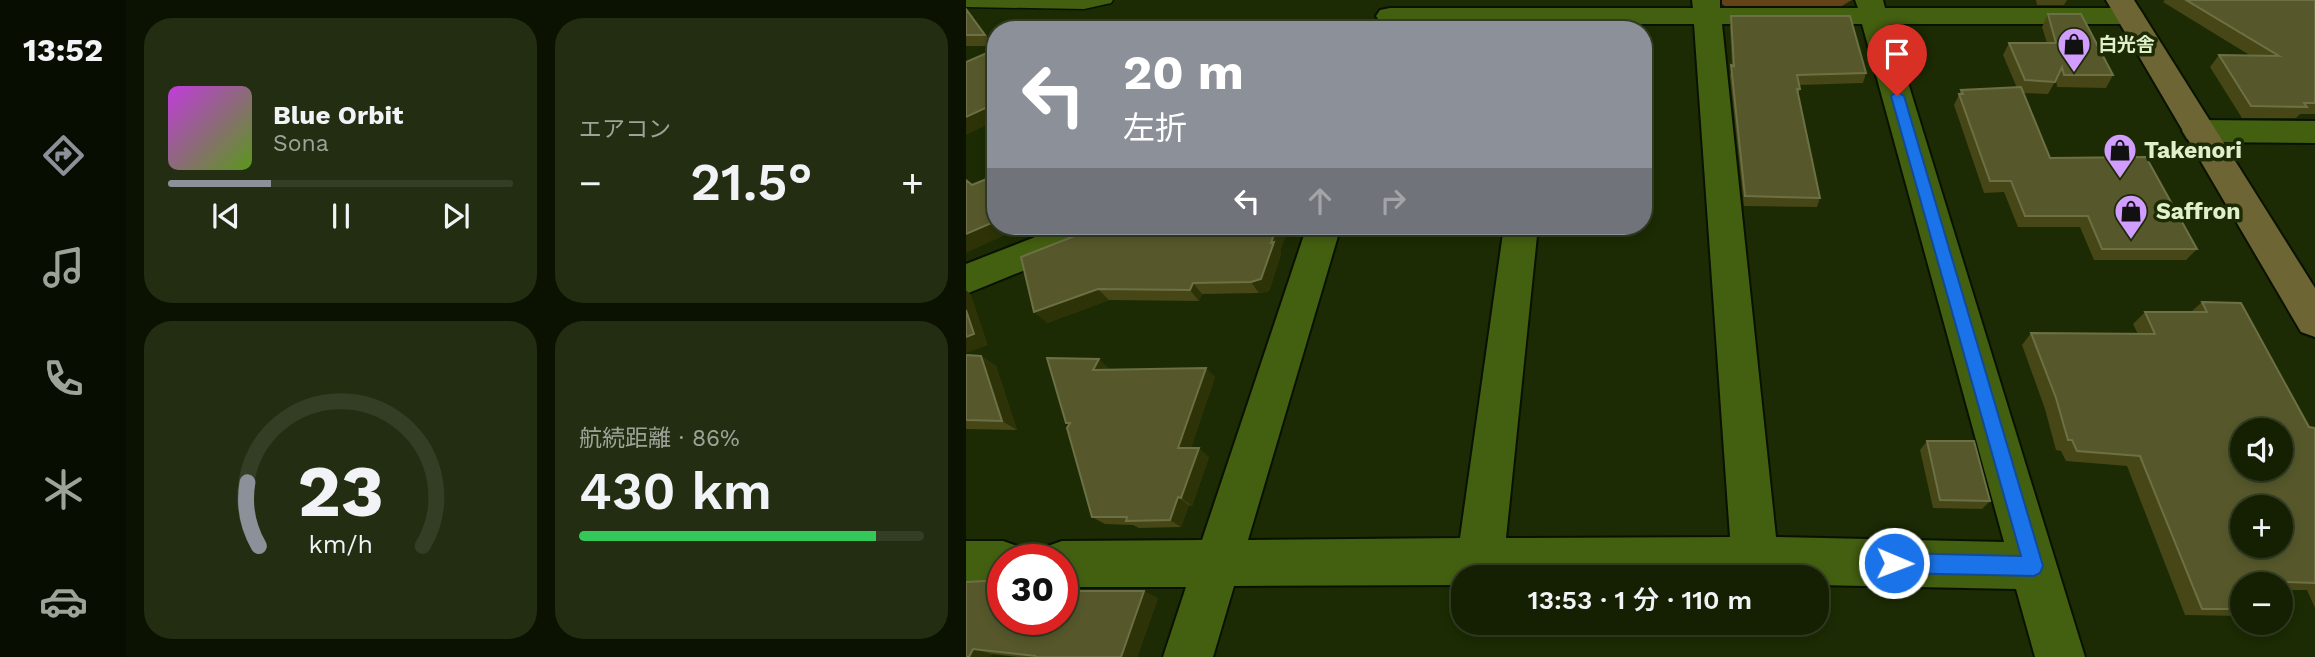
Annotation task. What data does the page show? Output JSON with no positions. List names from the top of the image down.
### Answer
{
  "places": {
    "shop": ["白光舎", "Takenori", "Saffron"]
  },
  "page": {
    "tabs": "13:52",
    "tile": [
      "エアコン",
      ["航続距離 · 86%", "430 km"]
    ],
    "turn": ["20 m", "左折"],
    "song": ["Blue Orbit", "Sona"],
    "heat": ["−", "21.5°", "+"],
    "map_buttons": ["+", "−"],
    "limit": "30",
    "trip": "13:53 · 1 分 · 110 m",
    "gauge": ["23", "km/h"]
  }
}
